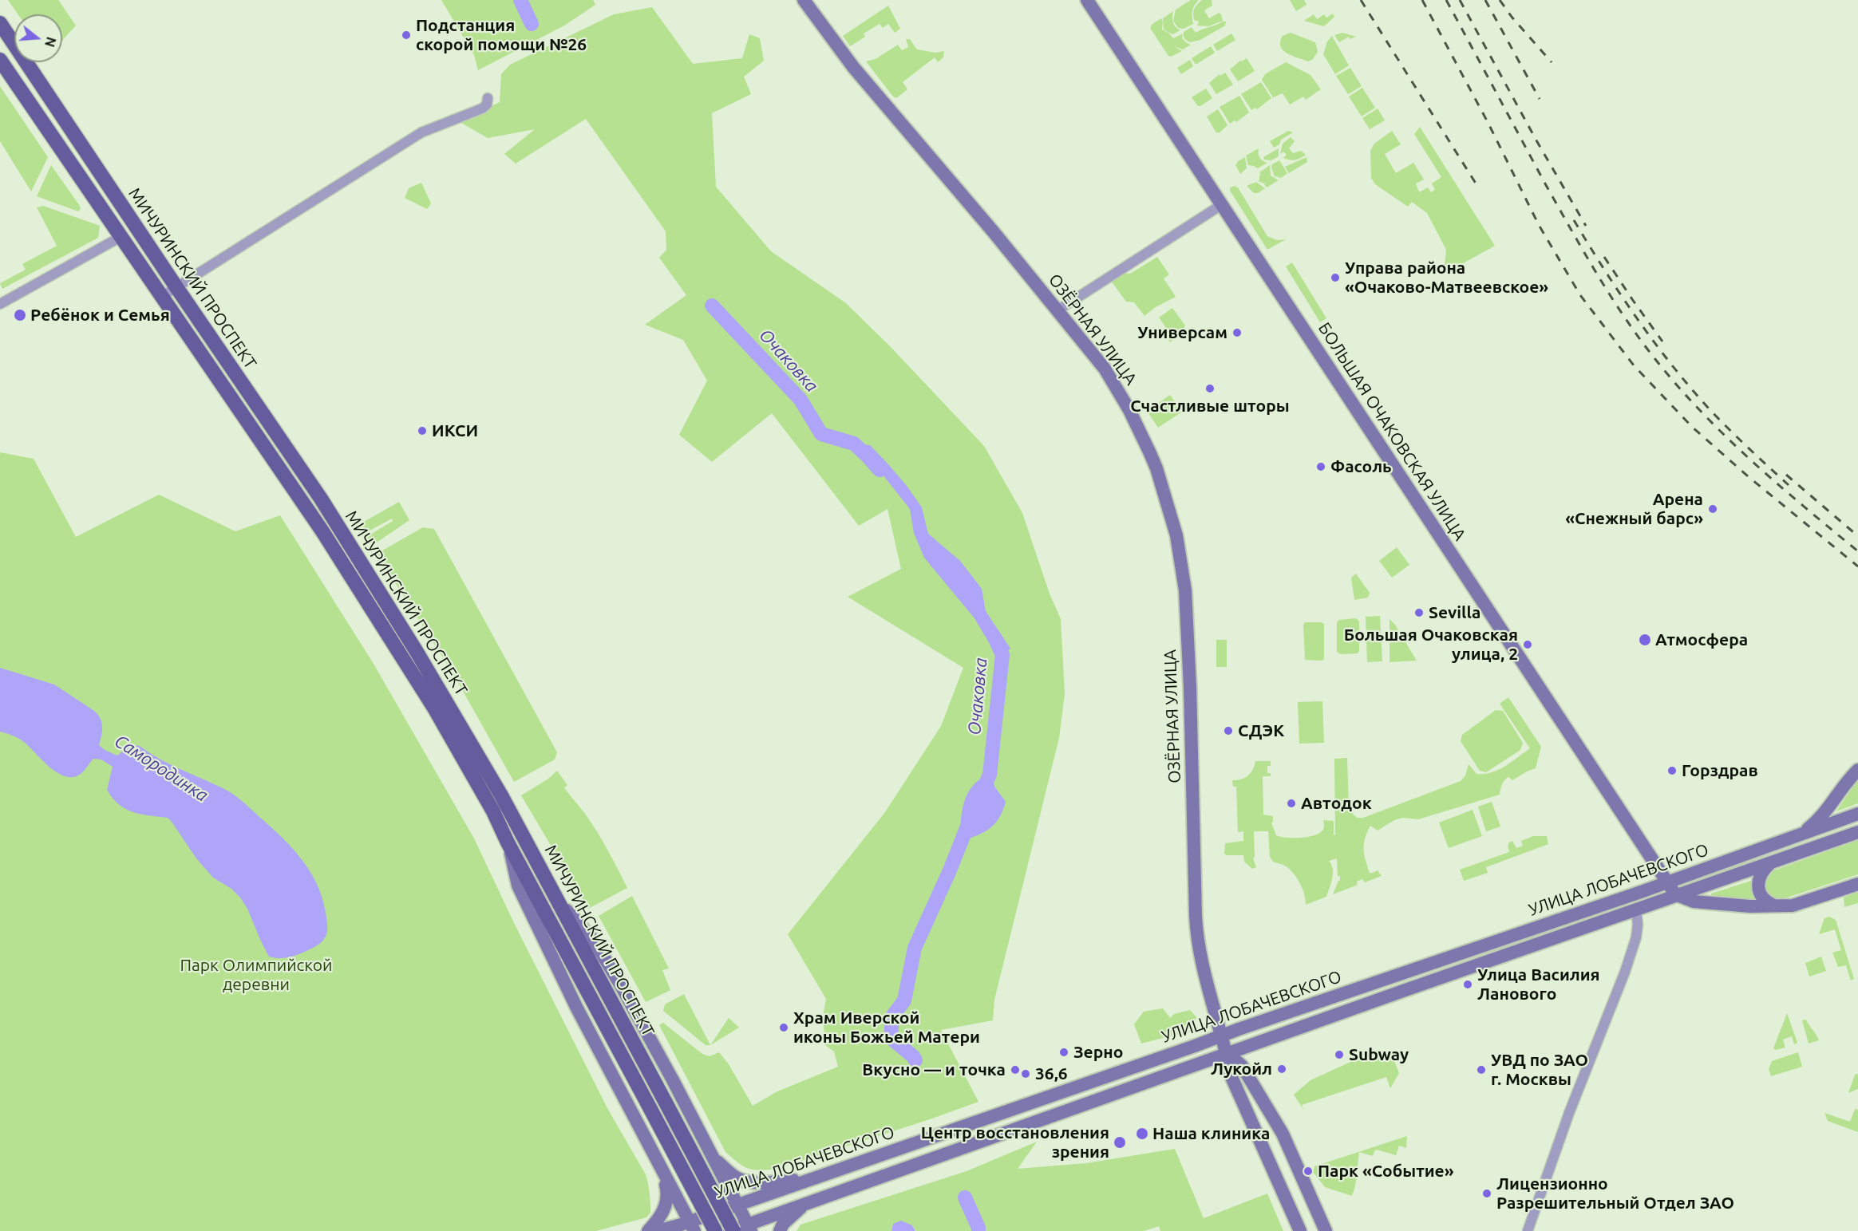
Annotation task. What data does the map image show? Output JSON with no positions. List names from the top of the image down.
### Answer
{
  "streets": {
    "main road": [
      "МИЧУРИНСКИЙ ПРОСПЕКТ",
      "ОЗЁРНАЯ УЛИЦА",
      "БОЛЬШАЯ ОЧАКОВСКАЯ УЛИЦА",
      "УЛИЦА ЛОБАЧЕВСКОГО"
    ]
  },
  "crossings": [
    ["ОЗЁРНАЯ УЛИЦА", "УЛИЦА ЛОБАЧЕВСКОГО"],
    ["БОЛЬШАЯ ОЧАКОВСКАЯ УЛИЦА", "УЛИЦА ЛОБАЧЕВСКОГО"]
  ],
  "water": ["Очаковка", "Самородинка"],
  "parks": ["Парк Олимпийской деревни"],
  "places": [
    "Подстанция скорой помощи №26",
    "Управа района «Очаково-Матвеевское»",
    "Ребёнок и Семья",
    "Универсам",
    "Счастливые шторы",
    "ИКСИ",
    "Фасоль",
    "Арена «Снежный барс»",
    "Sevilla",
    "Атмосфера",
    "Большая Очаковская улица, 2",
    "СДЭК",
    "Горздрав",
    "Автодок",
    "Улица Василия Ланового",
    "Храм Иверской иконы Божьей Матери",
    "Зерно",
    "Subway",
    "Лукойл",
    "Вкусно — и точка",
    "УВД по ЗАО г. Москвы",
    "36,6",
    "Наша клиника",
    "Центр восстановления зрения",
    "Парк «Событие»",
    "Лицензионно Разрешительный Отдел ЗАО"
  ],
  "north": "right"
}
